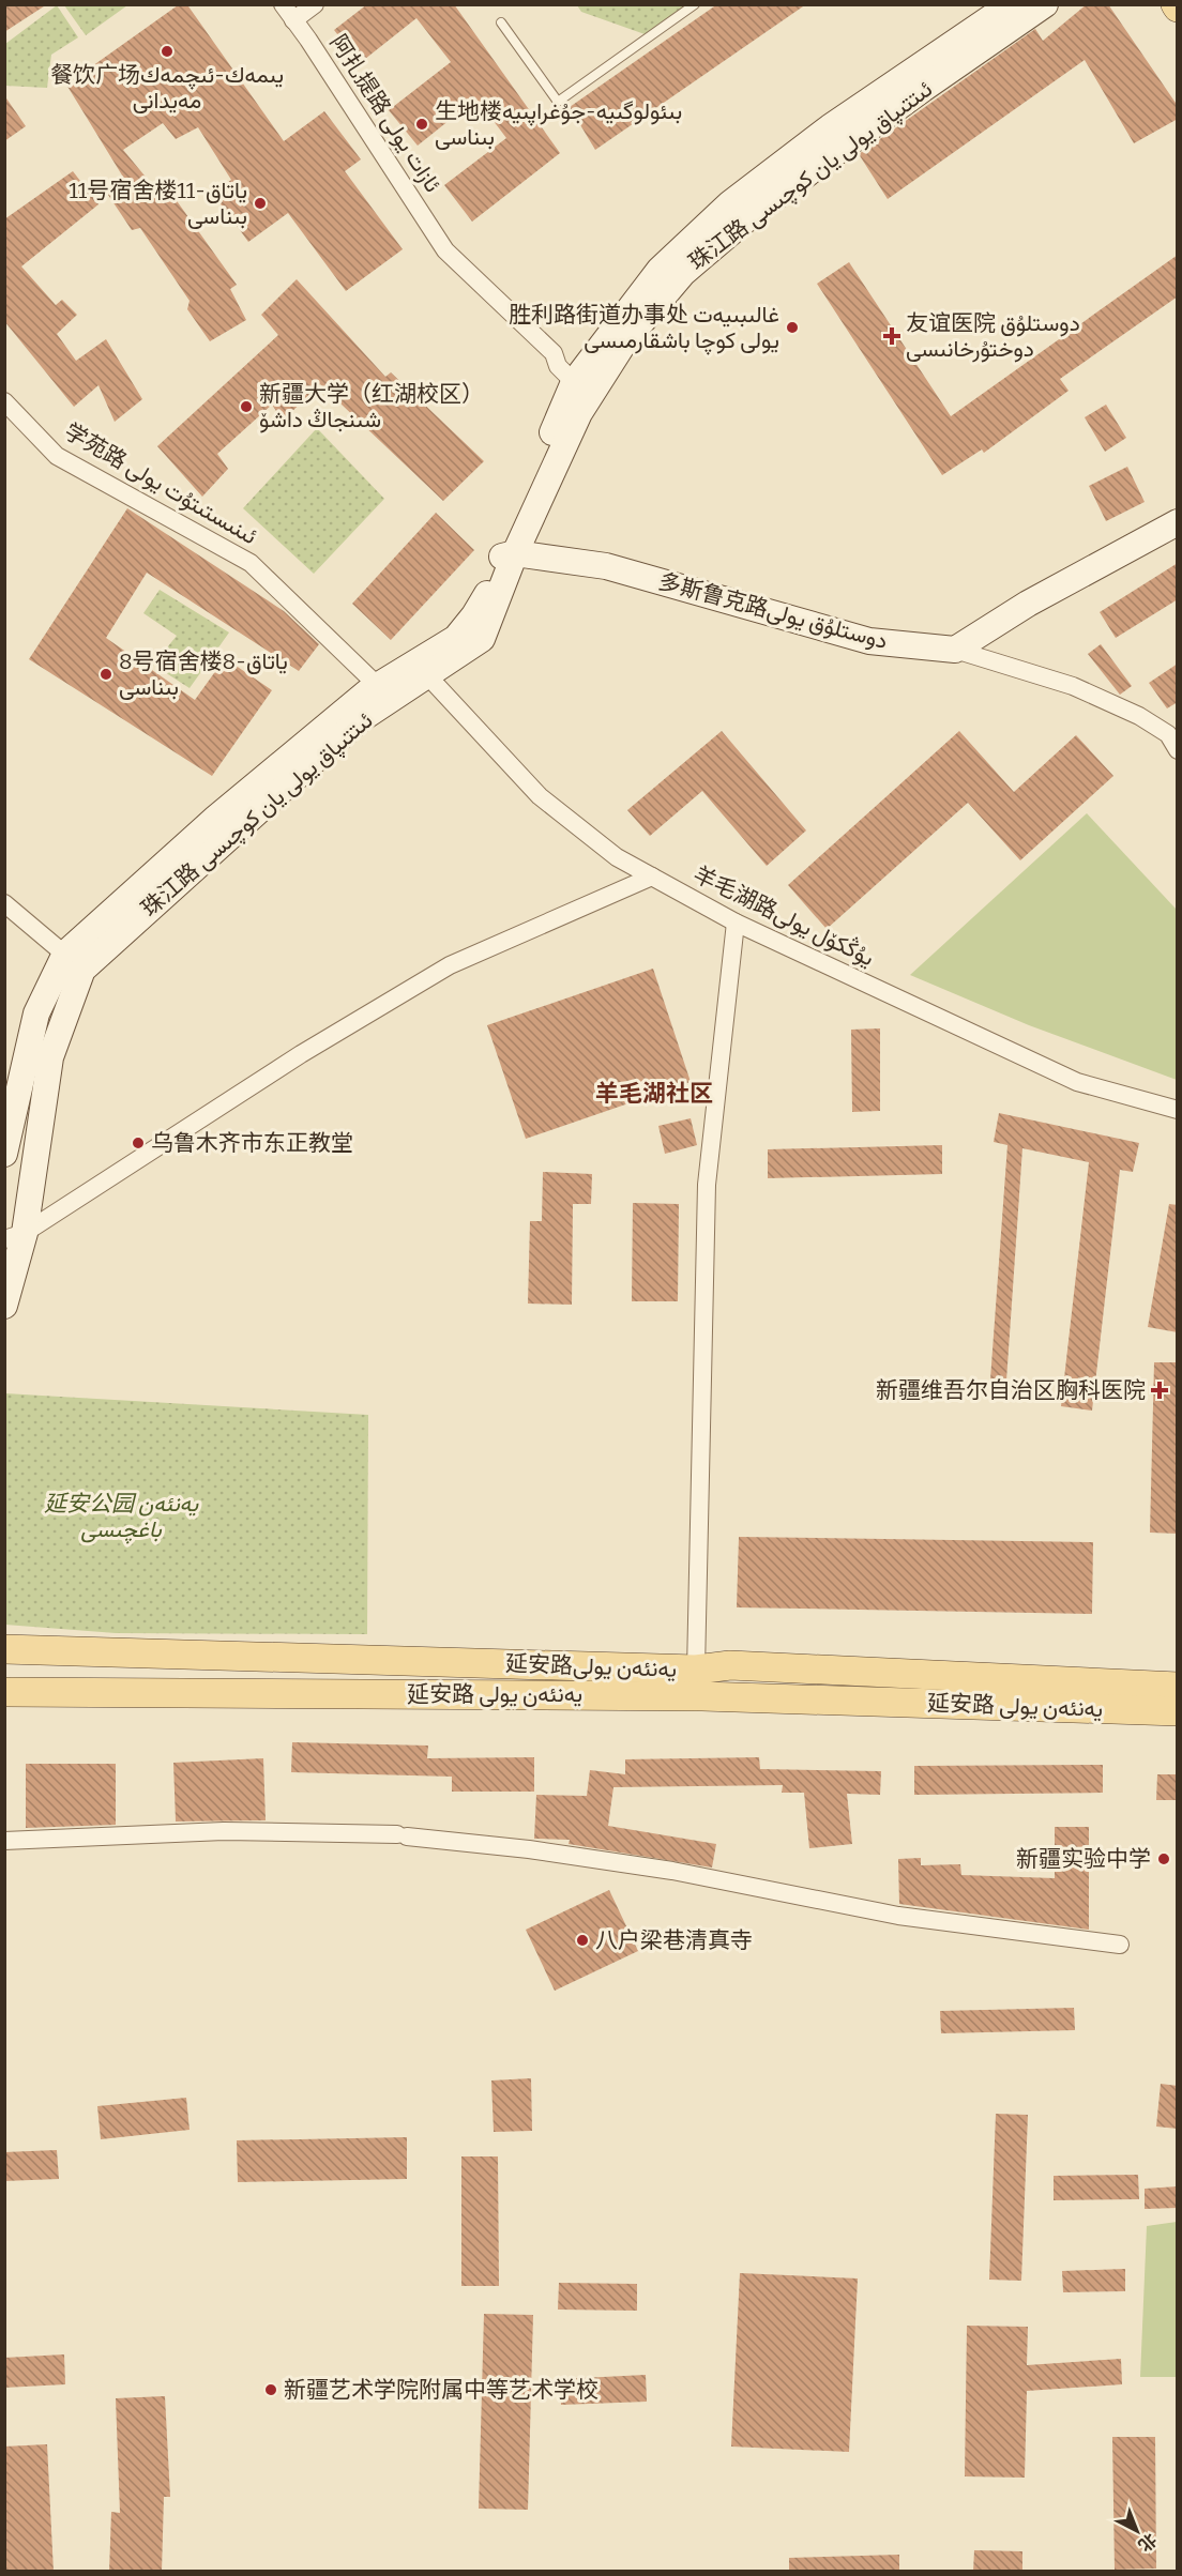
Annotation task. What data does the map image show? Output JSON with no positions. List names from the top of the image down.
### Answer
{
  "streets": {
    "main road": ["延安路يەنئەن يولى", "延安路 يەنئەن يولى"],
    "street": [
      "阿扎提路 ئازات يولى",
      "珠江路 ئىتتىپاق يولى يان كوچىسى",
      "学苑路 ئىنىستىتۇت يولى",
      "多斯鲁克路دوستلۇق يولى",
      "羊毛湖路يۇڭكۆل يولى"
    ]
  },
  "crossings": [
    ["阿扎提路 ئازات يولى", "珠江路 ئىتتىپاق يولى يان كوچىسى"],
    ["珠江路 ئىتتىپاق يولى يان كوچىسى", "学苑路 ئىنىستىتۇت يولى"],
    ["珠江路 ئىتتىپاق يولى يان كوچىسى", "多斯鲁克路دوستلۇق يولى"],
    ["珠江路 ئىتتىپاق يولى يان كوچىسى", "羊毛湖路يۇڭكۆل يولى"]
  ],
  "districts": ["羊毛湖社区"],
  "parks": ["延安公园 يەنئەن باغچىسى"],
  "places": {
    "other": [
      "餐饮广场يىمەك-ئىچمەك مەيدانى",
      "生地楼بىئولوگىيە-جۇغراپىيە بىناسى",
      "11号宿舍楼11-ياتاق بىناسى",
      "胜利路街道办事处 غالىبىيەت يولى كوچا باشقارمىسى",
      "新疆大学（红湖校区） شىنجاڭ داشۆ",
      "8号宿舍楼8-ياتاق بىناسى",
      "乌鲁木齐市东正教堂",
      "新疆实验中学",
      "八户梁巷清真寺",
      "新疆艺术学院附属中等艺术学校"
    ],
    "health": ["友谊医院 دوستلۇق دوختۇرخانىسى", "新疆维吾尔自治区胸科医院"]
  },
  "north": "bottom right"
}
